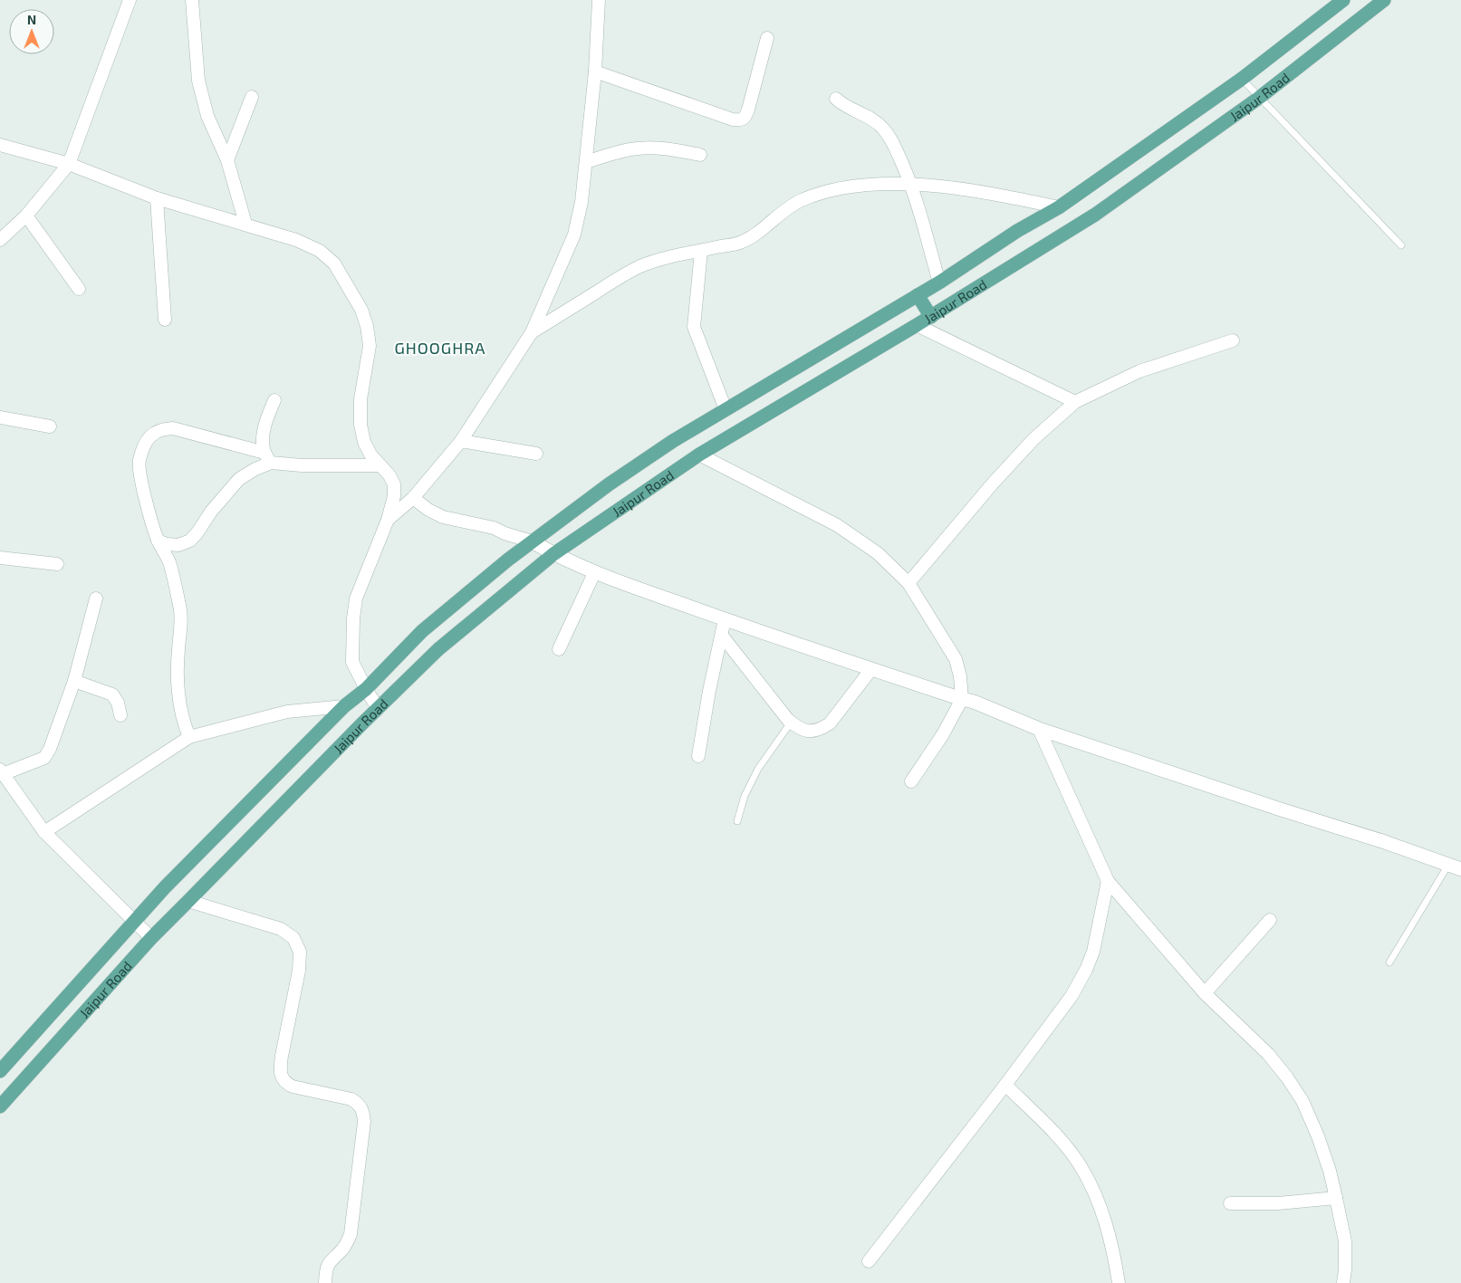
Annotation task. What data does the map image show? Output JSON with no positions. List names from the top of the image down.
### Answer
{
  "streets": {
    "main road": ["Jaipur Road"]
  },
  "districts": ["GHOOGHRA"],
  "north": "top"
}
